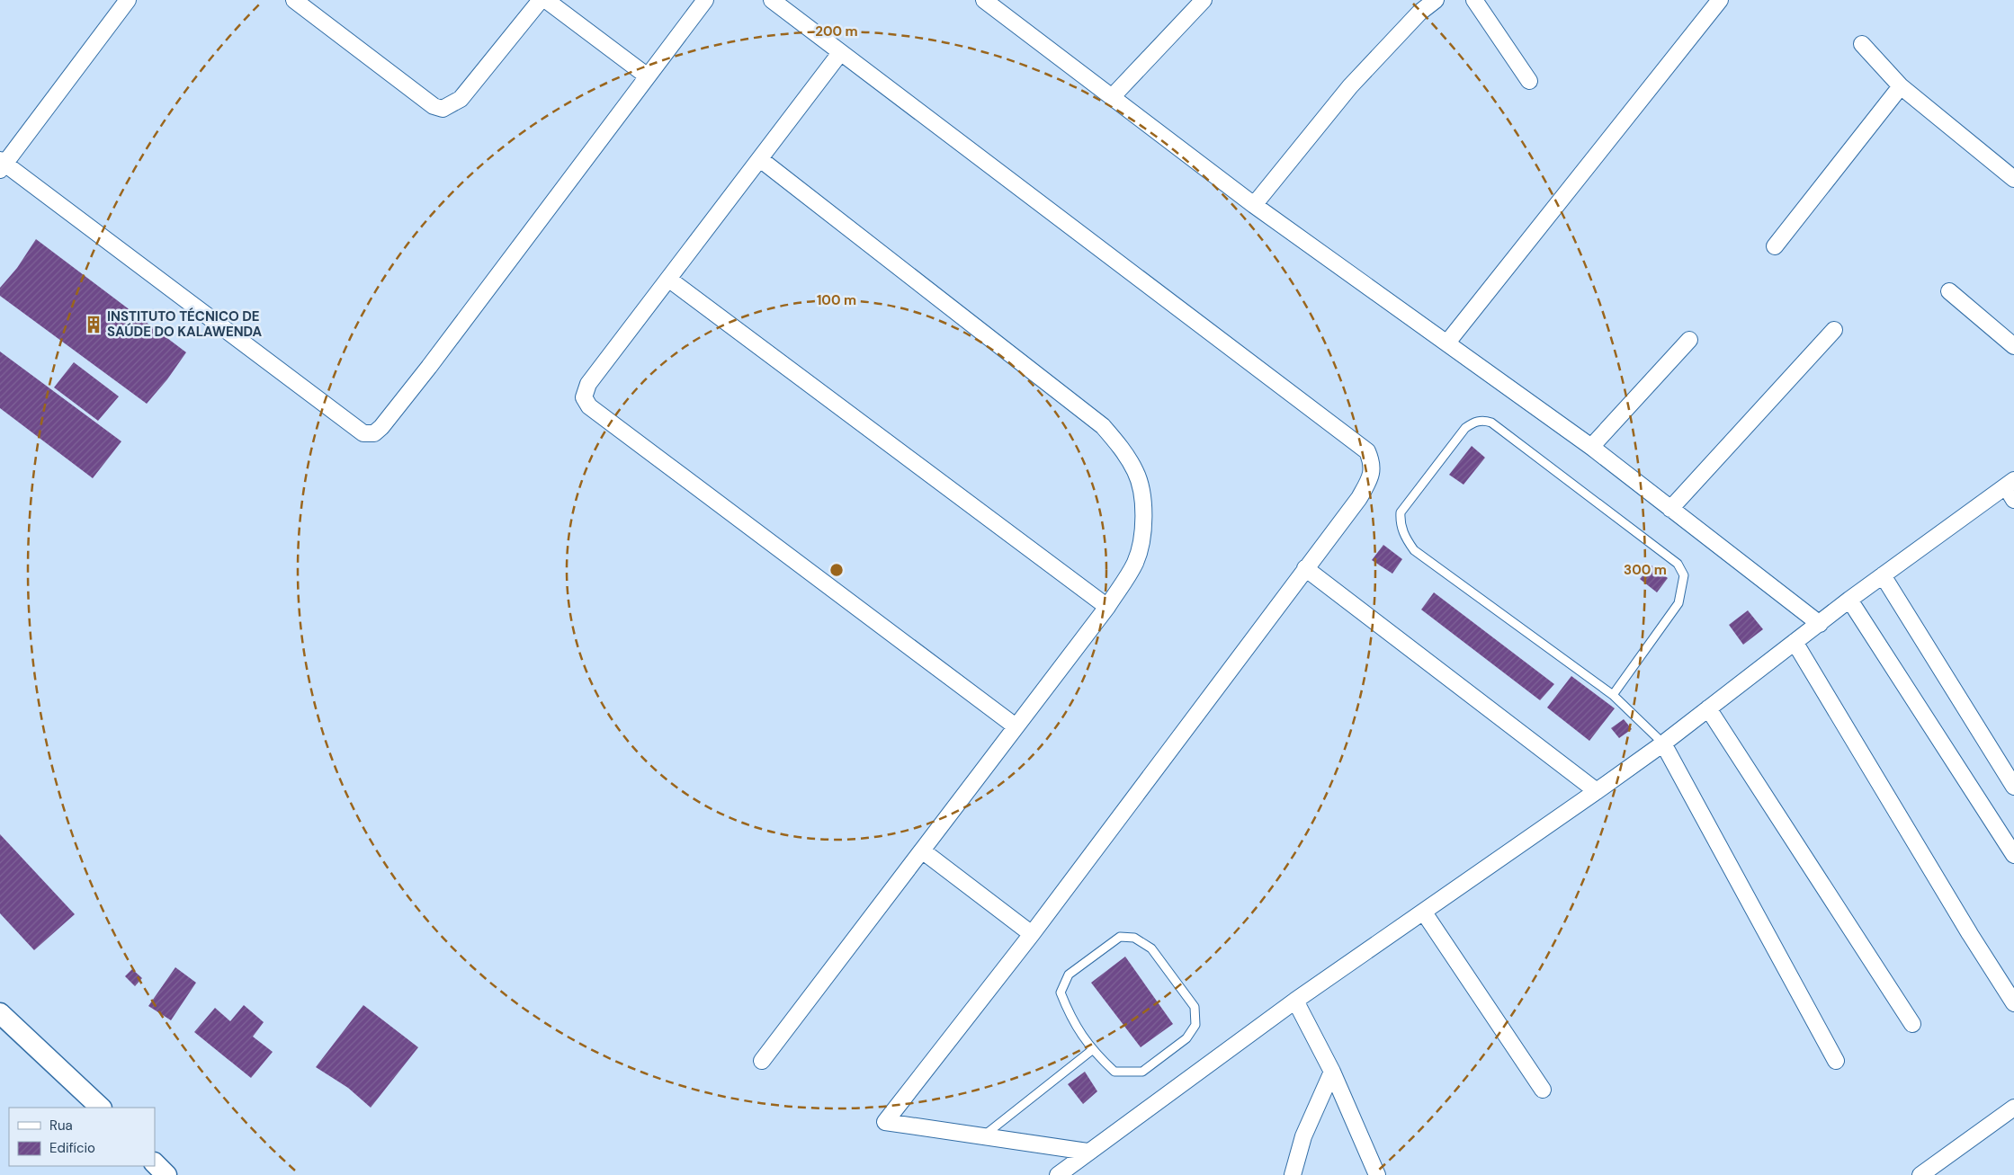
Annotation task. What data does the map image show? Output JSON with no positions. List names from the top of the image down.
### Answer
{
  "places": {
    "building": ["INSTITUTO TÉCNICO DE SAÚDE DO KALAWENDA"]
  },
  "legend": ["Rua", "Edifício"],
  "rings": ["200 m", "100 m", "300 m"]
}
